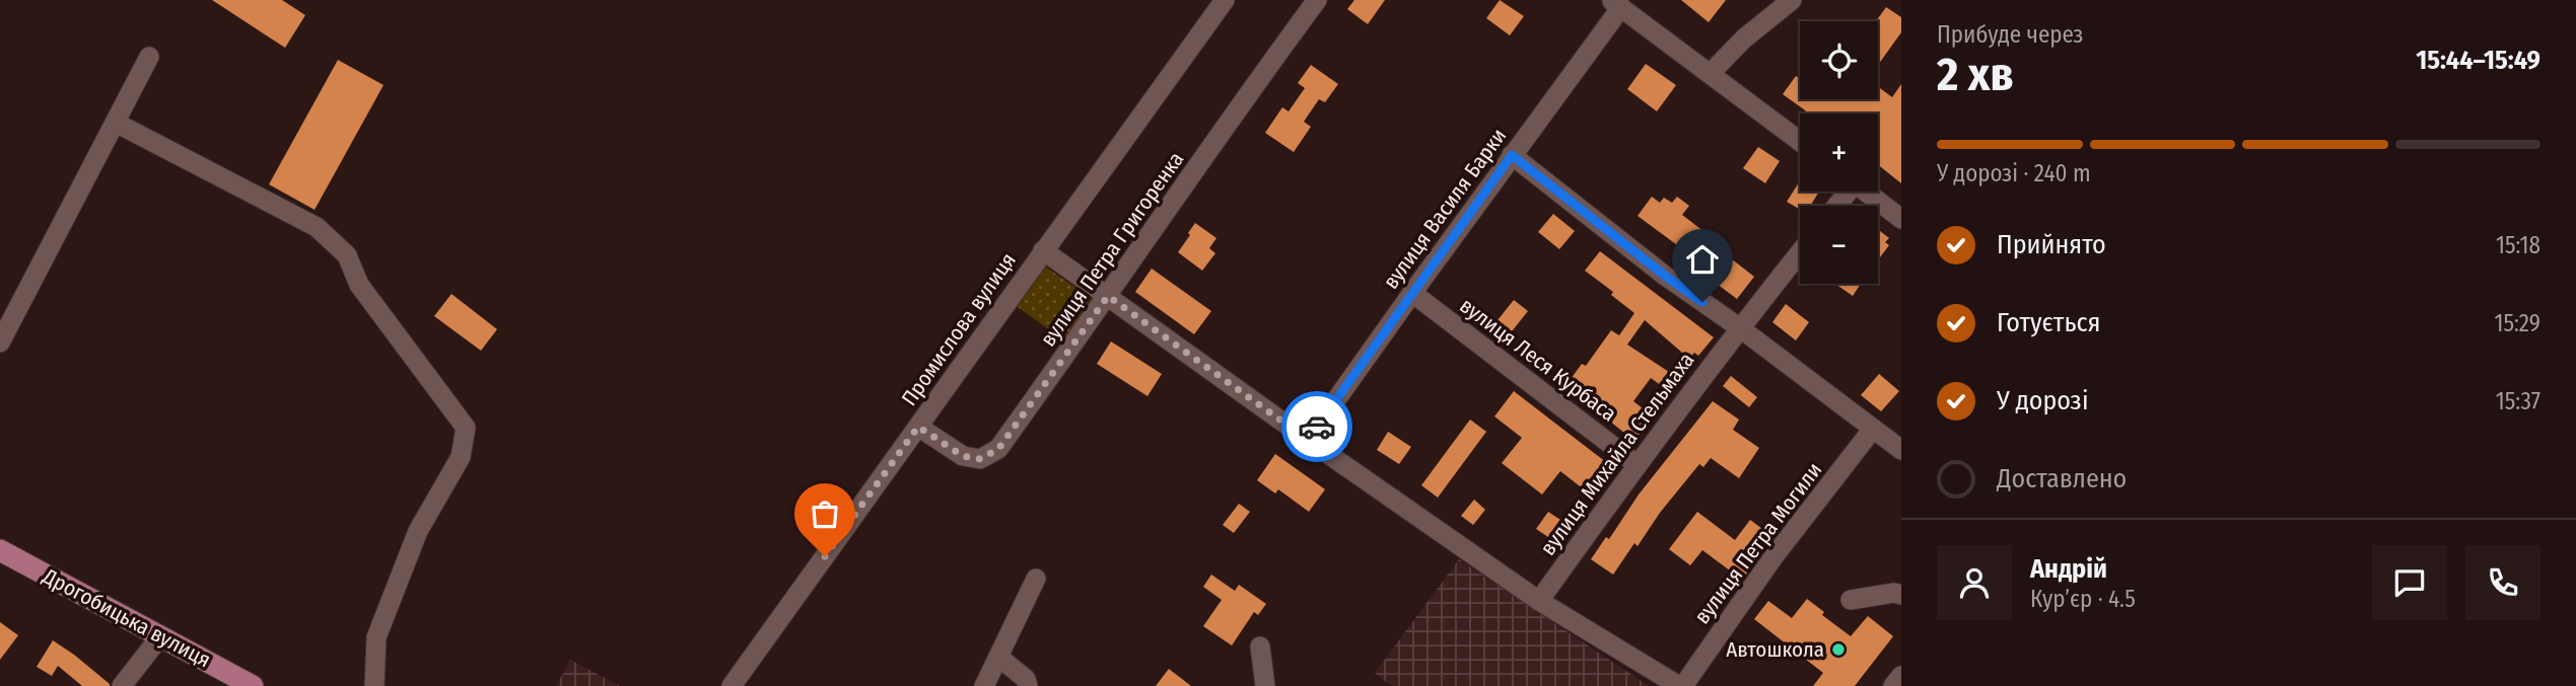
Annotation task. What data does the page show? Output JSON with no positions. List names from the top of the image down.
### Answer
{
  "streets": {
    "main road": ["Дрогобицька вулиця"],
    "street": [
      "вулиця Василя Барки",
      "вулиця Петра Григоренка",
      "Промислова вулиця",
      "вулиця Леся Курбаса",
      "вулиця Михайла Стельмаха",
      "вулиця Петра Могили"
    ]
  },
  "crossings": [
    ["вулиця Василя Барки", "вулиця Леся Курбаса"],
    ["вулиця Петра Григоренка", "Промислова вулиця"],
    ["вулиця Леся Курбаса", "вулиця Михайла Стельмаха"]
  ],
  "places": ["Автошкола"],
  "page": {
    "heading": ["2 хв", "Прибуде через", "15:44–15:49"],
    "panel": ["Андрій", "Кур’єр · 4.5"],
    "map_buttons": ["+", "−"],
    "bar": "У дорозі · 240 m",
    "list": [
      ["Прийнято", "15:18"],
      ["Готується", "15:29"],
      ["У дорозі", "15:37"],
      "Доставлено"
    ]
  }
}
